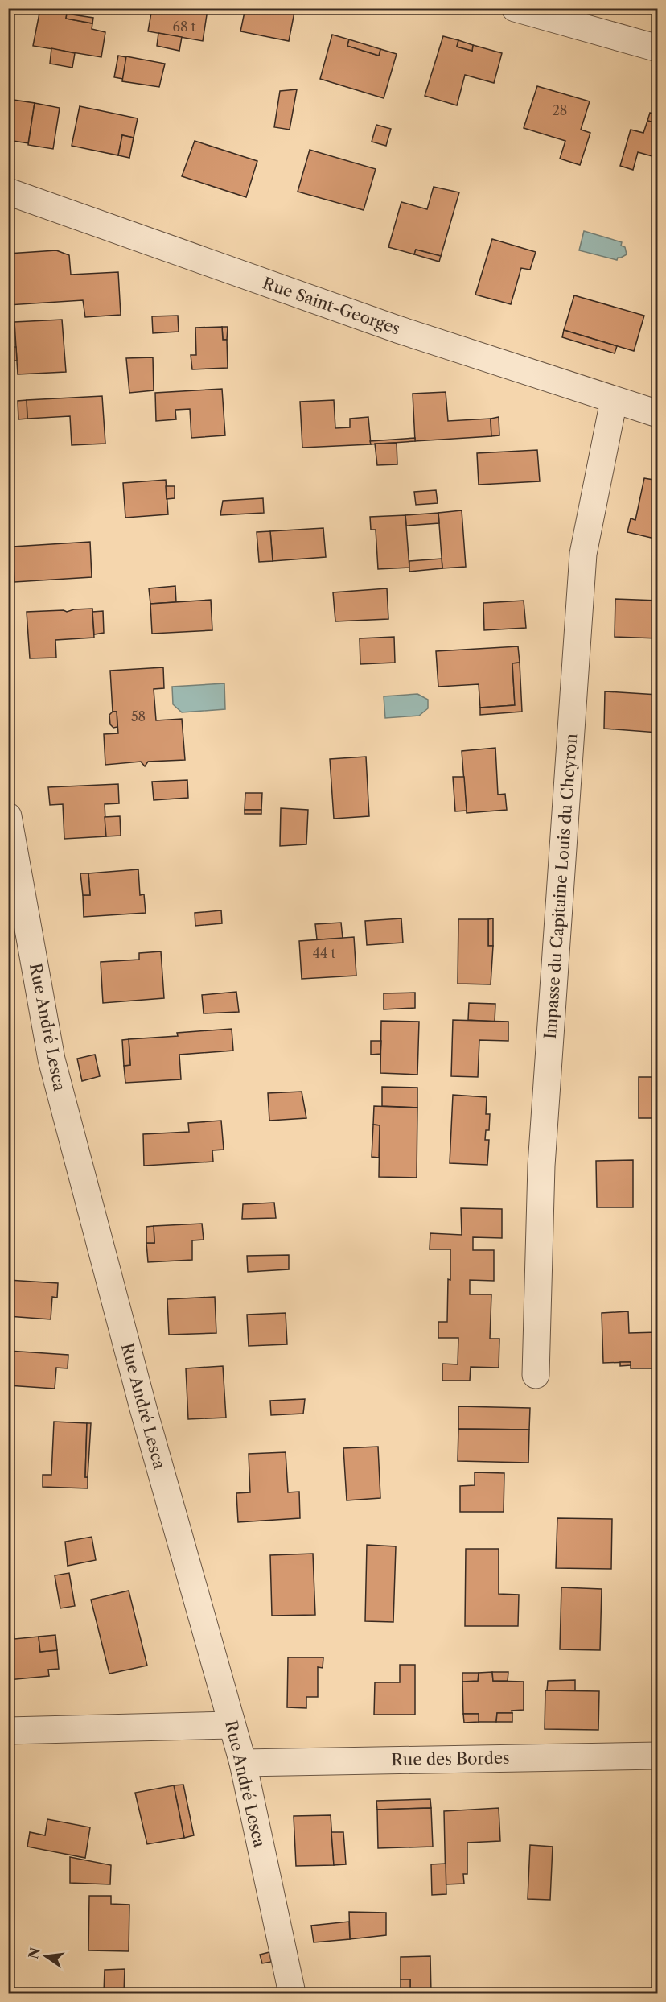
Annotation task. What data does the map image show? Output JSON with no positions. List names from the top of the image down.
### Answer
{
  "streets": {
    "street": [
      "Rue Saint-Georges",
      "Impasse du Capitaine Louis du Cheyron",
      "Rue André Lesca",
      "Rue des Bordes"
    ]
  },
  "crossings": [
    ["Rue Saint-Georges", "Impasse du Capitaine Louis du Cheyron"],
    ["Rue André Lesca", "Rue des Bordes"]
  ],
  "house_numbers": [
    "68 t",
    "28",
    "58",
    "44 t"
  ],
  "north": "left"
}
